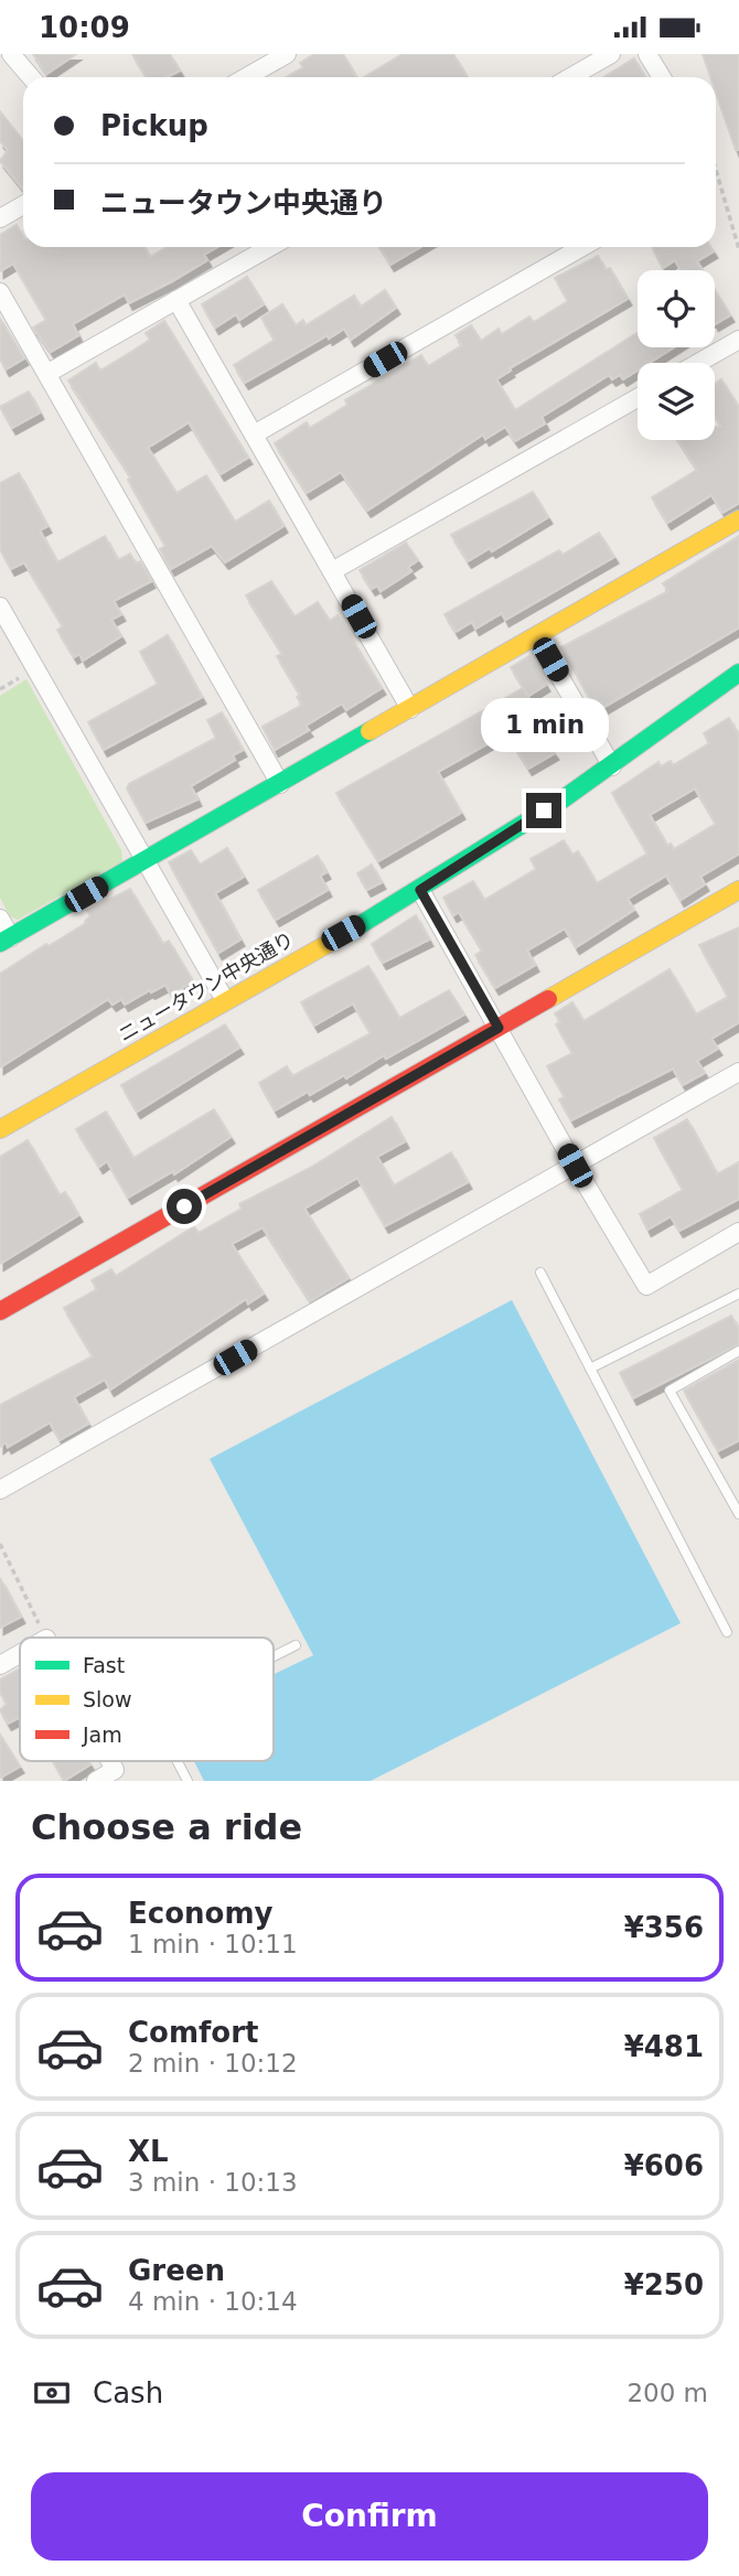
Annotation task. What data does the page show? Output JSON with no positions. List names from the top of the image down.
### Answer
{
  "streets": {
    "street": ["ニュータウン中央通り"]
  },
  "legend": ["Fast", "Slow", "Jam"],
  "page": {
    "status": "10:09",
    "banner": ["Pickup", "ニュータウン中央通り"],
    "bubble": "1 min",
    "heading": "Choose a ride",
    "list": [
      {
        "name": "Economy",
        "note": "1 min · 10:11",
        "value": "¥356"
      },
      {
        "name": "Comfort",
        "note": "2 min · 10:12",
        "value": "¥481"
      },
      {
        "name": "XL",
        "note": "3 min · 10:13",
        "value": "¥606"
      },
      {
        "name": "Green",
        "note": "4 min · 10:14",
        "value": "¥250"
      }
    ],
    "pay": ["Cash", "200 m"],
    "buttons": "Confirm"
  }
}
